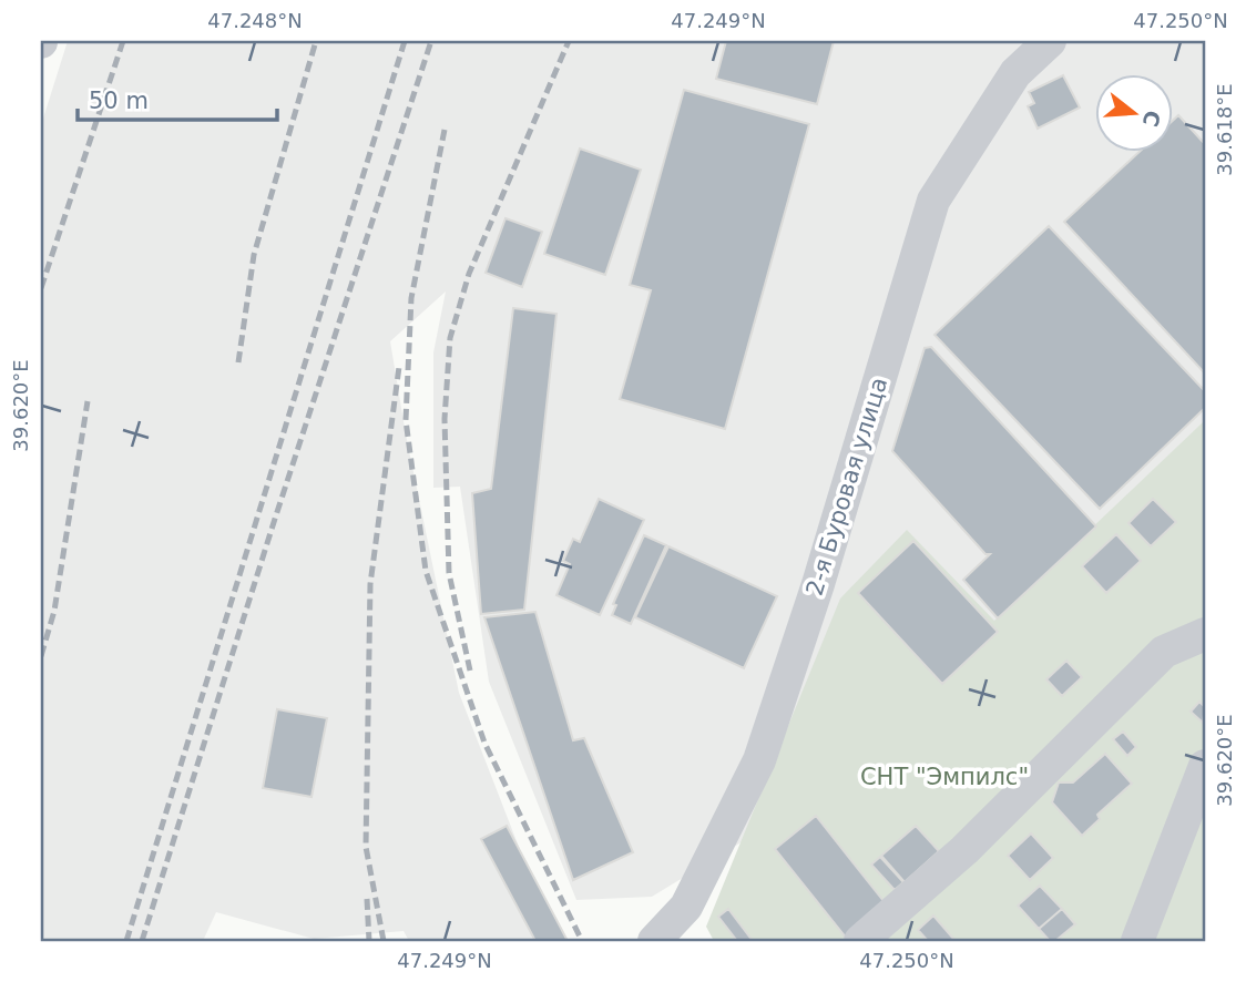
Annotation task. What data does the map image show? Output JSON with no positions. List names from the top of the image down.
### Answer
{
  "streets": {
    "street": ["2-я Буровая улица"]
  },
  "parks": ["СНТ \"Эмпилс\""],
  "scale_bar": "50 m",
  "north": "right",
  "coordinates": [
    "47.248°N",
    "47.249°N",
    "47.250°N",
    "39.618°E",
    "39.620°E"
  ]
}
